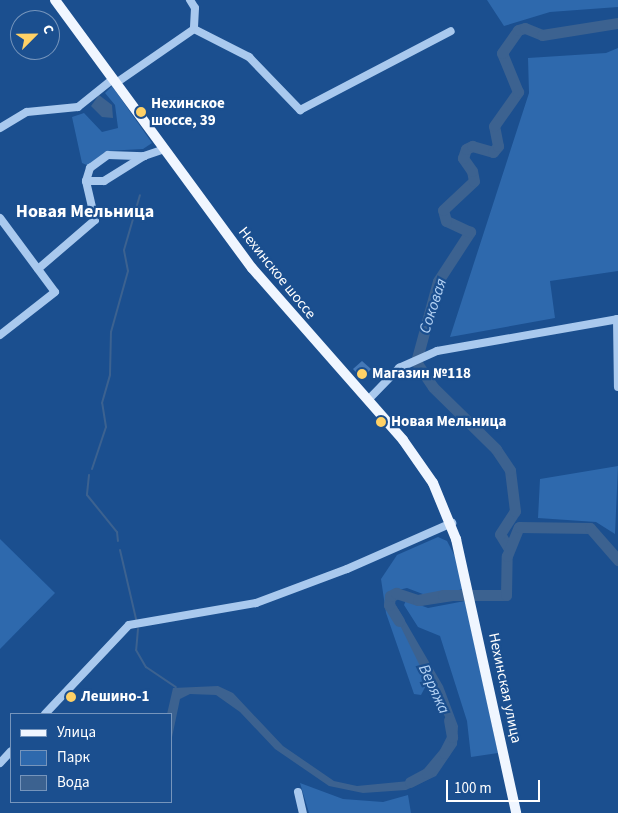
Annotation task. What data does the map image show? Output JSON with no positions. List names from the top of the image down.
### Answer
{
  "streets": {
    "main road": ["Нехинское шоссе", "Нехинская улица"]
  },
  "crossings": [
    ["Нехинское шоссе", "Нехинская улица"]
  ],
  "districts": ["Новая Мельница"],
  "water": ["Соковая", "Веряжа"],
  "places": [
    "Нехинское шоссе, 39",
    "Магазин №118",
    "Новая Мельница",
    "Лешино-1"
  ],
  "legend": ["Улица", "Парк", "Вода"],
  "scale_bar": "100 m",
  "north": "top right"
}
